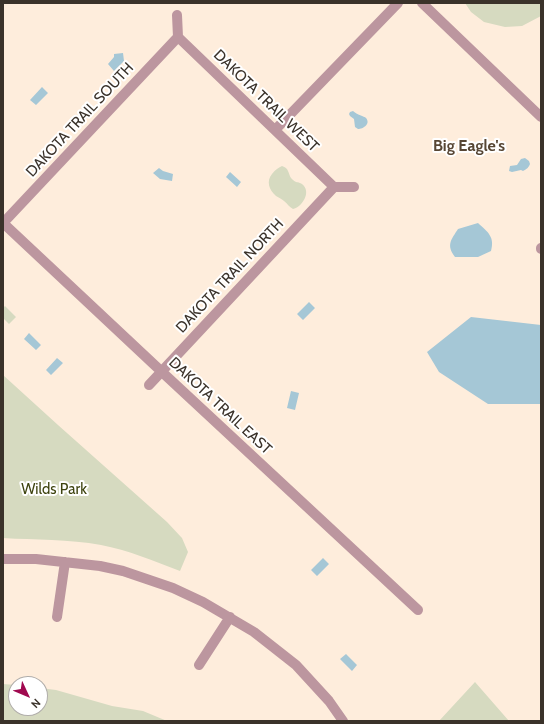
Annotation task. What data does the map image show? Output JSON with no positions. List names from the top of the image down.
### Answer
{
  "streets": {
    "street": [
      "DAKOTA TRAIL WEST",
      "DAKOTA TRAIL SOUTH",
      "DAKOTA TRAIL NORTH",
      "DAKOTA TRAIL EAST"
    ]
  },
  "crossings": [
    ["DAKOTA TRAIL WEST", "DAKOTA TRAIL SOUTH"],
    ["DAKOTA TRAIL WEST", "DAKOTA TRAIL NORTH"],
    ["DAKOTA TRAIL SOUTH", "DAKOTA TRAIL EAST"],
    ["DAKOTA TRAIL NORTH", "DAKOTA TRAIL EAST"]
  ],
  "districts": ["Big Eagle's"],
  "parks": ["Wilds Park"],
  "north": "bottom right"
}
